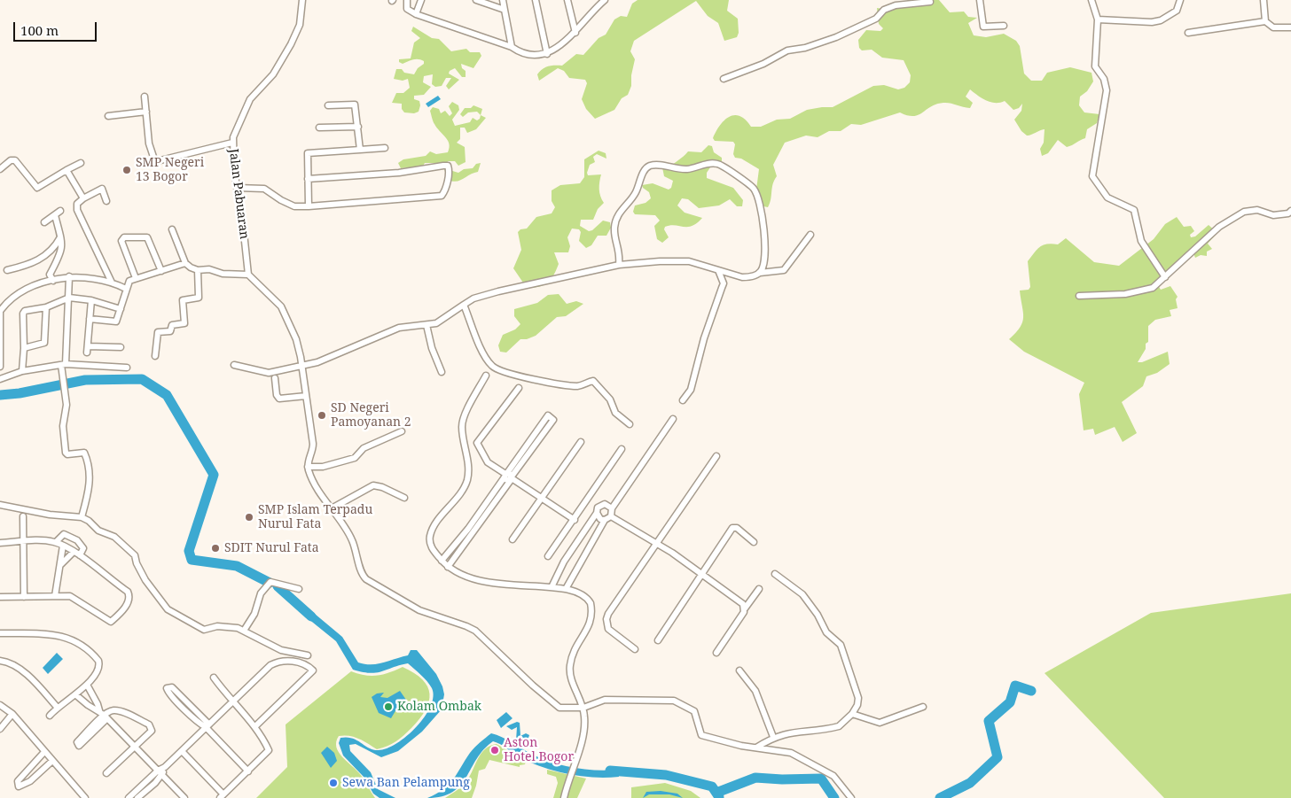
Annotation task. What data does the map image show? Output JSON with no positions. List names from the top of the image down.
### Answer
{
  "streets": {
    "street": ["Jalan Pabuaran"]
  },
  "places": [
    "SMP Negeri 13 Bogor",
    "SD Negeri Pamoyanan 2",
    "SMP Islam Terpadu Nurul Fata",
    "SDIT Nurul Fata",
    "Kolam Ombak",
    "Aston Hotel Bogor",
    "Sewa Ban Pelampung"
  ],
  "scale_bar": "100 m"
}
